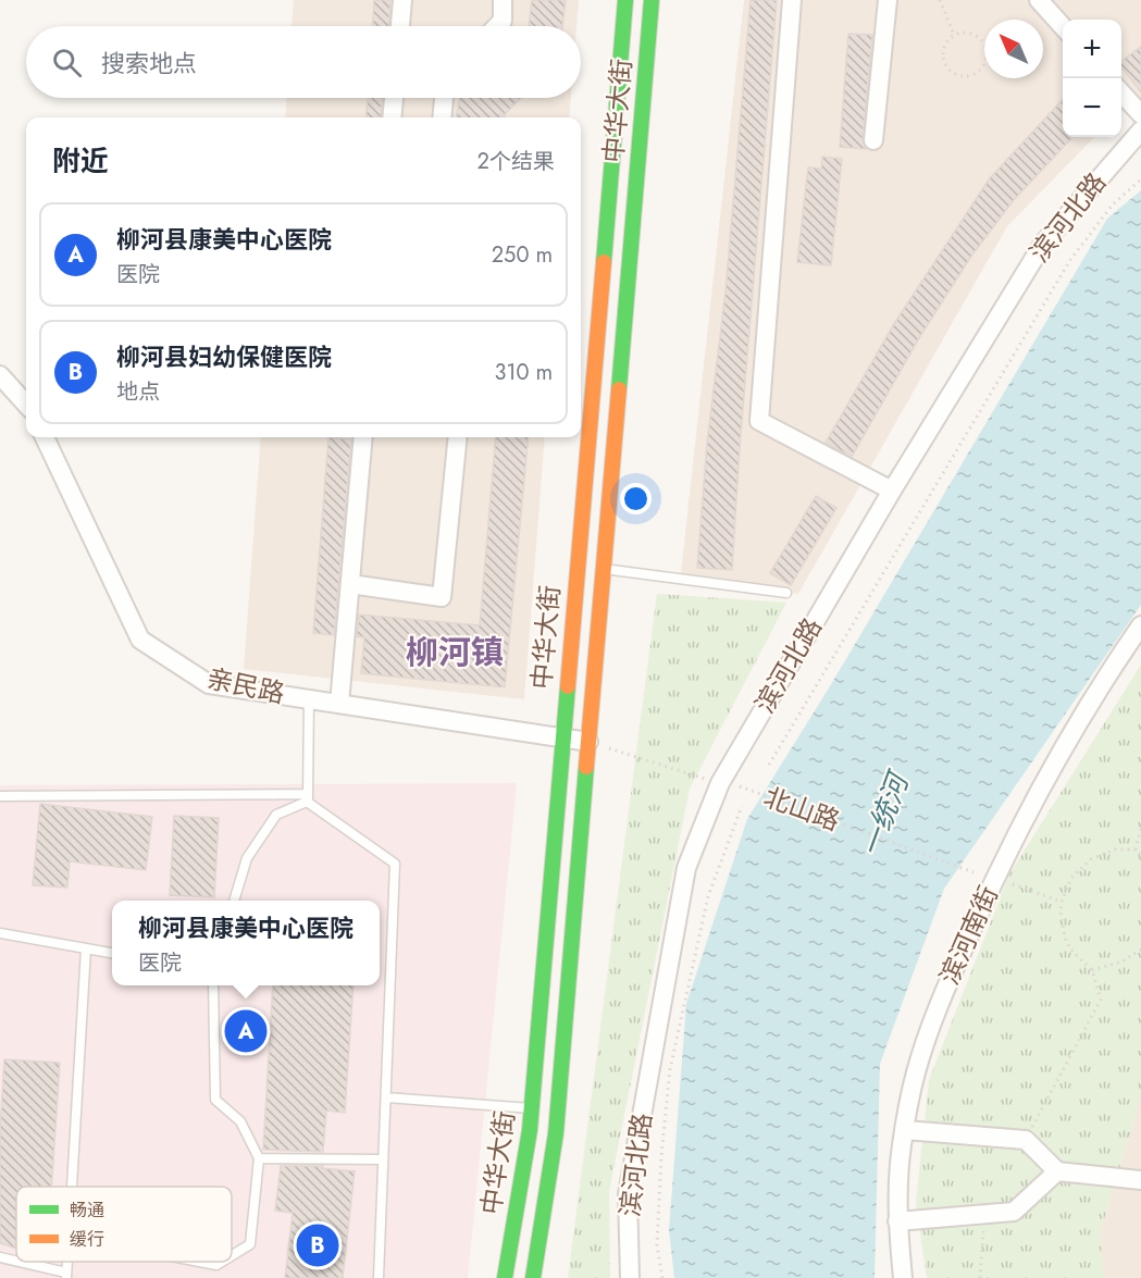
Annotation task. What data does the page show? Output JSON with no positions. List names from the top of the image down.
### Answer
{
  "streets": {
    "main road": ["中华大街"],
    "street": ["滨河北路", "亲民路", "滨河南街"],
    "path": ["北山路"]
  },
  "crossings": [
    ["中华大街", "亲民路"],
    ["中华大街", "北山路"],
    ["滨河北路", "北山路"],
    ["亲民路", "北山路"]
  ],
  "districts": ["柳河镇"],
  "water": ["一统河"],
  "legend": ["畅通", "缓行"],
  "north": "top left",
  "page": {
    "map_buttons": ["+", "−"],
    "search": "搜索地点",
    "heading": ["附近", "2个结果"],
    "list": [
      {
        "mark": "A",
        "name": "柳河县康美中心医院",
        "note": "医院",
        "value": "250 m"
      },
      {
        "mark": "B",
        "name": "柳河县妇幼保健医院",
        "note": "地点",
        "value": "310 m"
      }
    ],
    "popup": ["柳河县康美中心医院", "医院"],
    "pins": ["A", "B"]
  }
}
